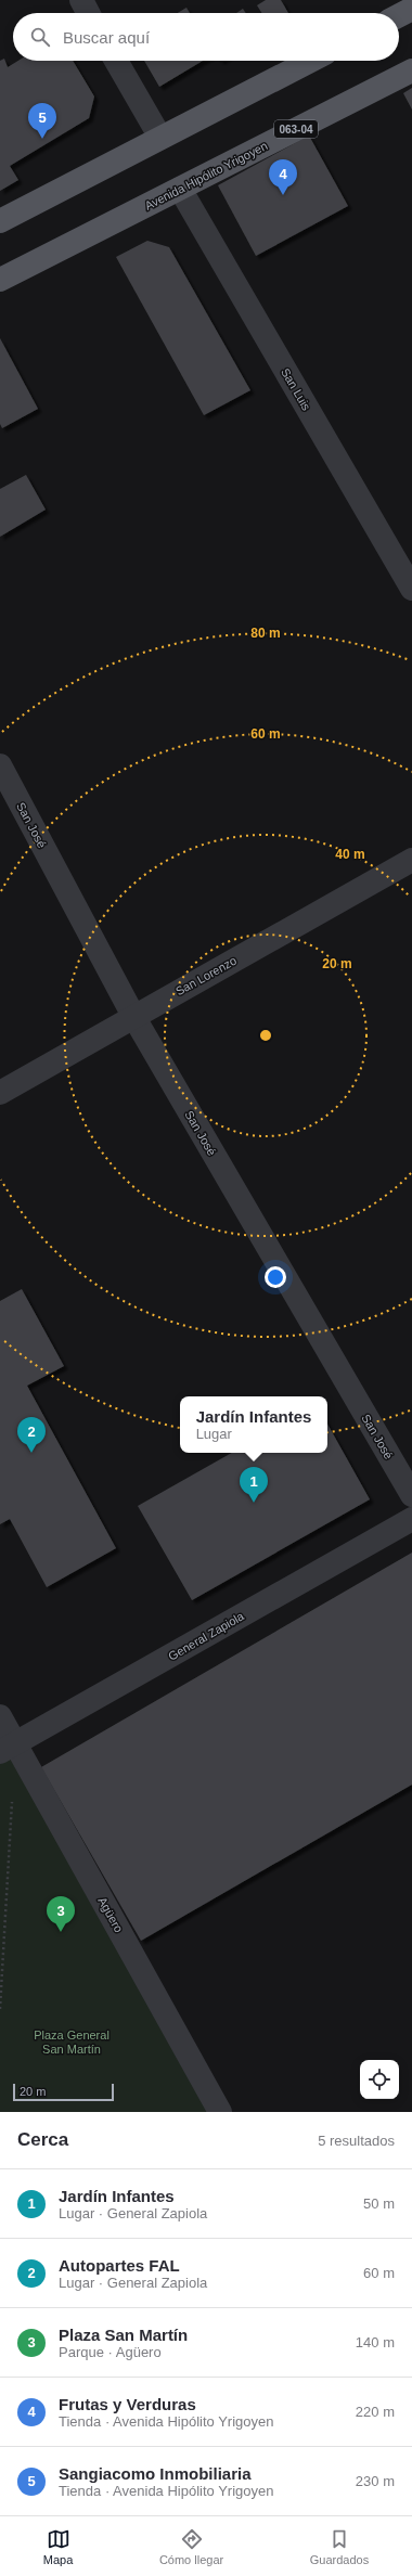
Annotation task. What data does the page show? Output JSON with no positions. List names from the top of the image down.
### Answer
{
  "streets": {
    "main road": ["063-04", "Avenida Hipólito Yrigoyen"],
    "street": [
      "San Luis",
      "San José",
      "San Lorenzo",
      "General Zapiola",
      "Agüero"
    ]
  },
  "crossings": [
    ["Avenida Hipólito Yrigoyen", "San Luis"],
    ["San José", "San Lorenzo"],
    ["General Zapiola", "Agüero"]
  ],
  "parks": ["Plaza General San Martín"],
  "scale_bar": "20 m",
  "page": {
    "search": "Buscar aquí",
    "pins": [
      "5",
      "4",
      "2",
      "1",
      "3"
    ],
    "popup": ["Jardín Infantes", "Lugar"],
    "scale": "20 m",
    "heading": ["Cerca", "5 resultados"],
    "list": [
      {
        "mark": "1",
        "name": "Jardín Infantes",
        "note": "Lugar · General Zapiola",
        "value": "50 m"
      },
      {
        "mark": "2",
        "name": "Autopartes FAL",
        "note": "Lugar · General Zapiola",
        "value": "60 m"
      },
      {
        "mark": "3",
        "name": "Plaza San Martín",
        "note": "Parque · Agüero",
        "value": "140 m"
      },
      {
        "mark": "4",
        "name": "Frutas y Verduras",
        "note": "Tienda · Avenida Hipólito Yrigoyen",
        "value": "220 m"
      },
      {
        "mark": "5",
        "name": "Sangiacomo Inmobiliaria",
        "note": "Tienda · Avenida Hipólito Yrigoyen",
        "value": "230 m"
      }
    ],
    "nav": ["Mapa", "Cómo llegar", "Guardados"]
  },
  "rings": [
    "80 m",
    "60 m",
    "40 m",
    "20 m"
  ]
}
